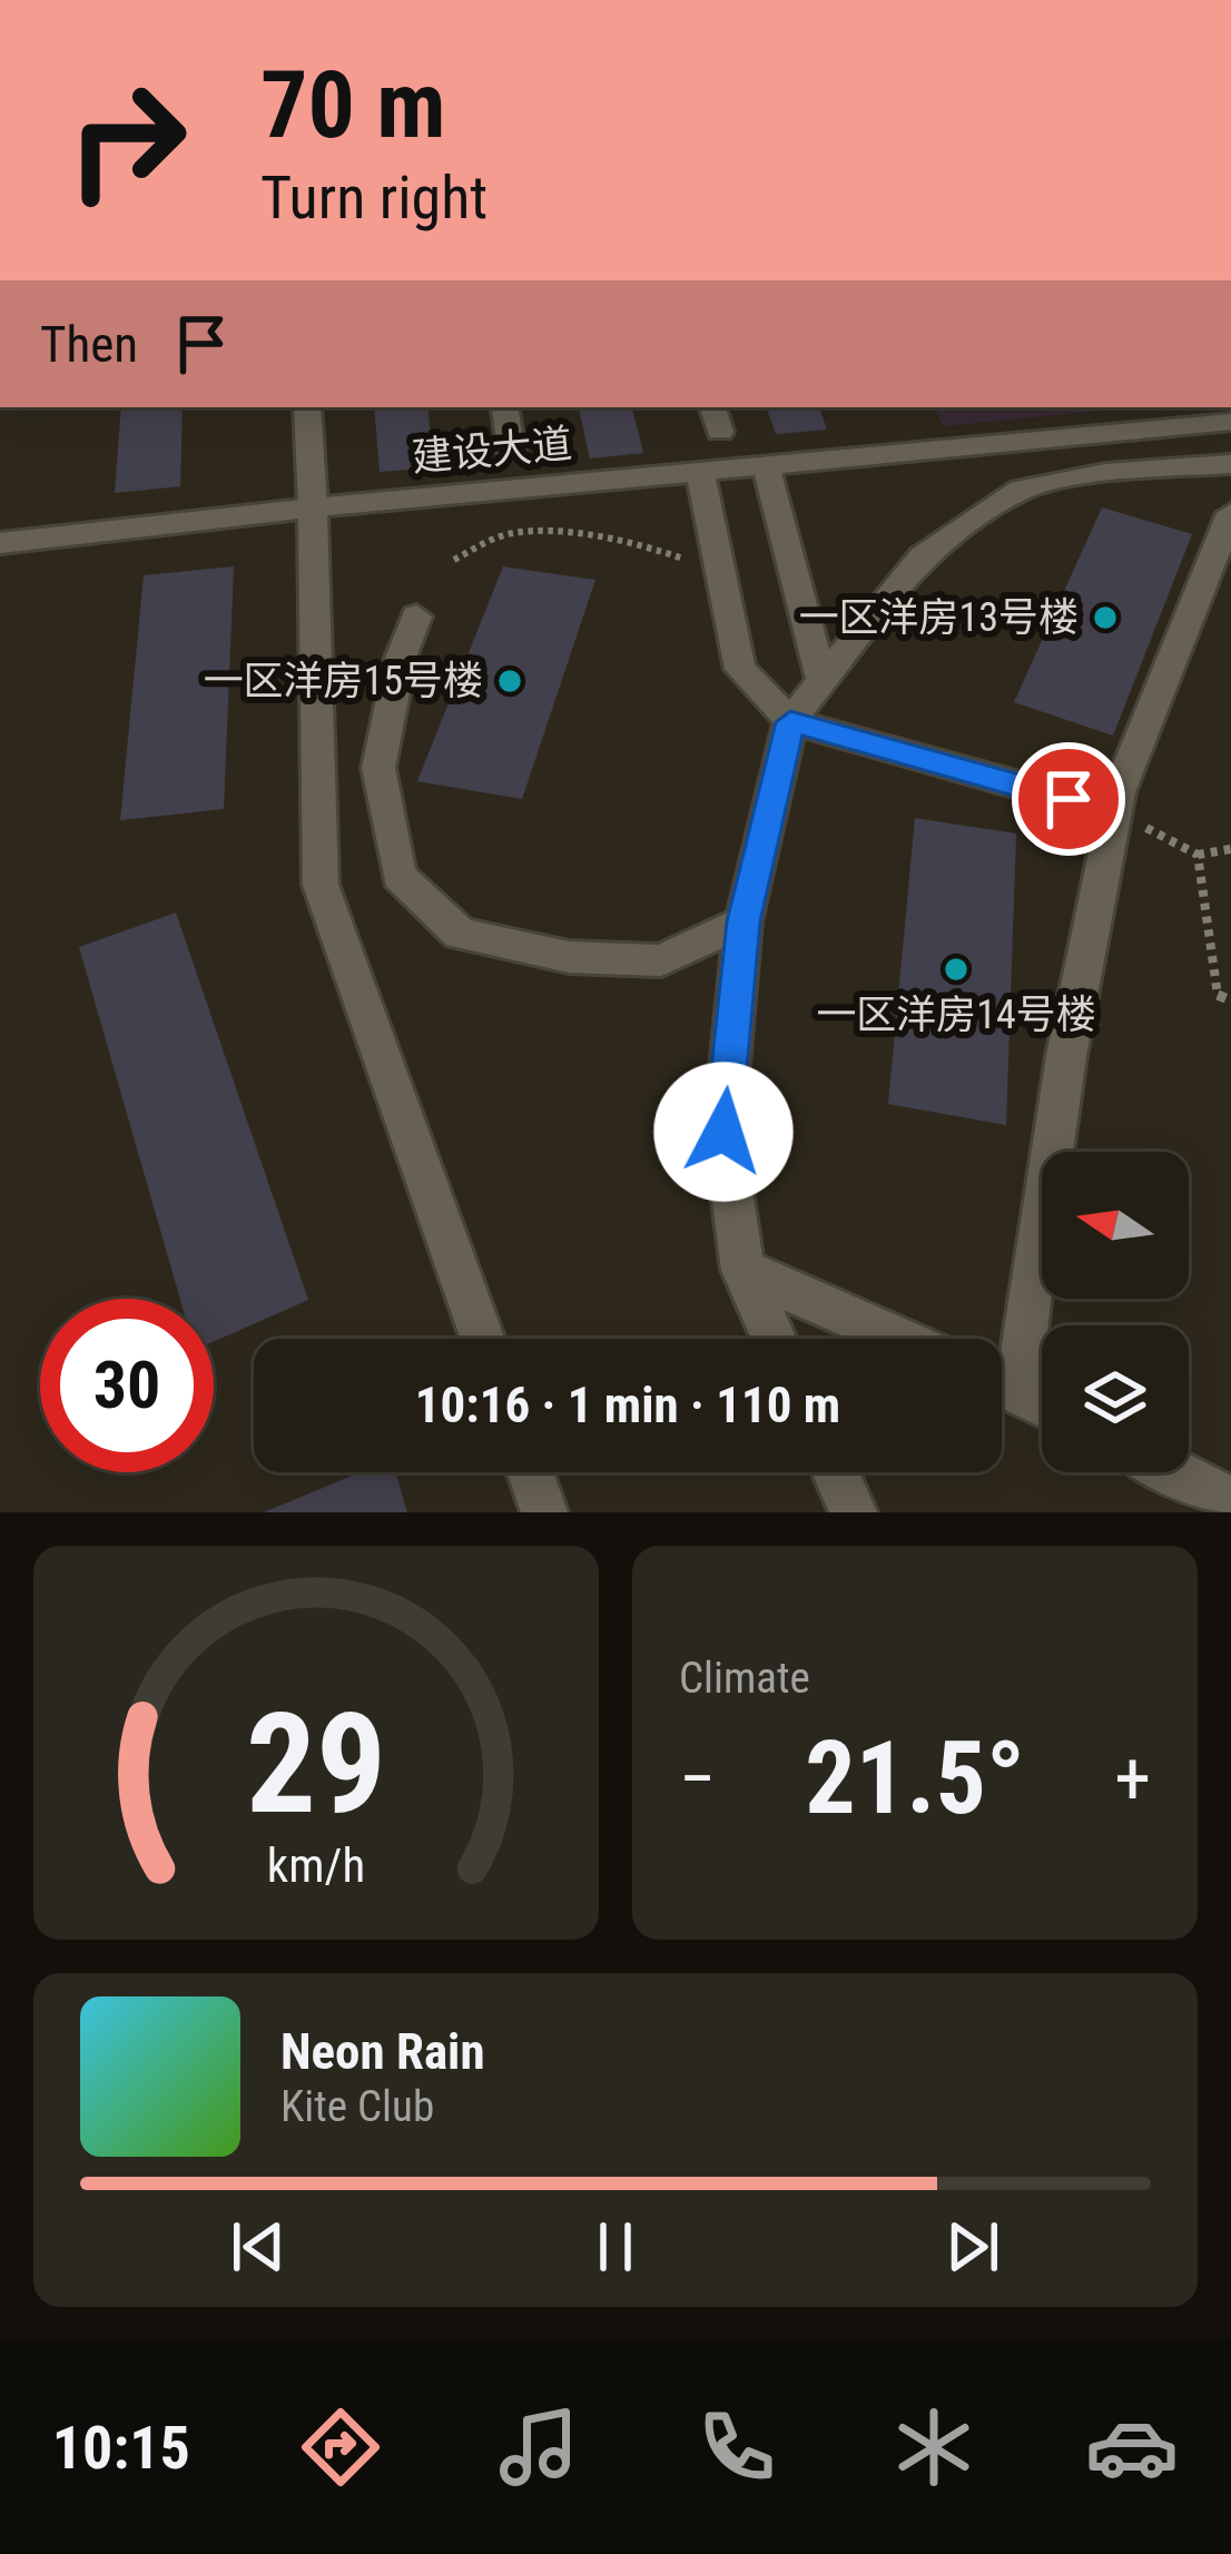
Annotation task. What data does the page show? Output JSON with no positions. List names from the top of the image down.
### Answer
{
  "streets": {
    "street": ["建设大道"]
  },
  "places": ["一区洋房13号楼", "一区洋房15号楼", "一区洋房14号楼"],
  "north": "left",
  "page": {
    "turn": ["70 m", "Turn right"],
    "then": "Then",
    "limit": "30",
    "trip": "10:16 · 1 min · 110 m",
    "tile": "Climate",
    "heat": ["−", "21.5°", "+"],
    "song": ["Neon Rain", "Kite Club"],
    "tabs": "10:15",
    "gauge": ["29", "km/h"]
  }
}
